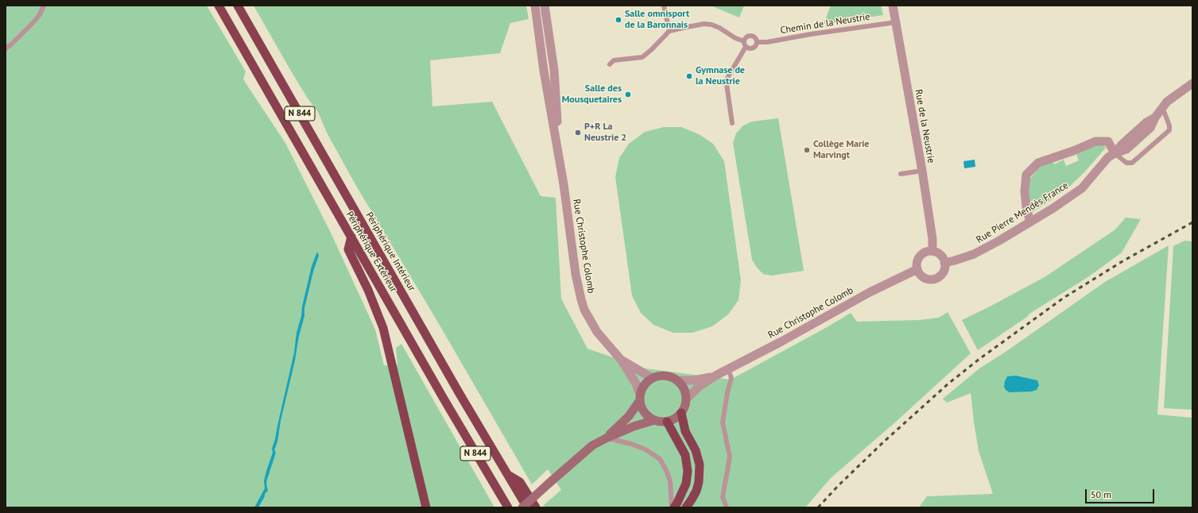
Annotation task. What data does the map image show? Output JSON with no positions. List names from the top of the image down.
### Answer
{
  "streets": {
    "highway": ["N 844", "Périphérique Extérieur", "Périphérique Intérieur"],
    "street": ["Rue de la Neustrie", "Rue Pierre Mendès France", "Rue Christophe Colomb"],
    "lane": ["Chemin de la Neustrie"]
  },
  "crossings": [
    ["Chemin de la Neustrie", "Rue de la Neustrie"],
    ["Rue de la Neustrie", "Rue Pierre Mendès France"],
    ["Rue de la Neustrie", "Rue Christophe Colomb"],
    ["Rue Pierre Mendès France", "Rue Christophe Colomb"]
  ],
  "places": [
    "Salle omnisport de la Baronnais",
    "Gymnase de la Neustrie",
    "Salle des Mousquetaires",
    "P+R La Neustrie 2",
    "Collège Marie Marvingt"
  ],
  "scale_bar": "50 m"
}
